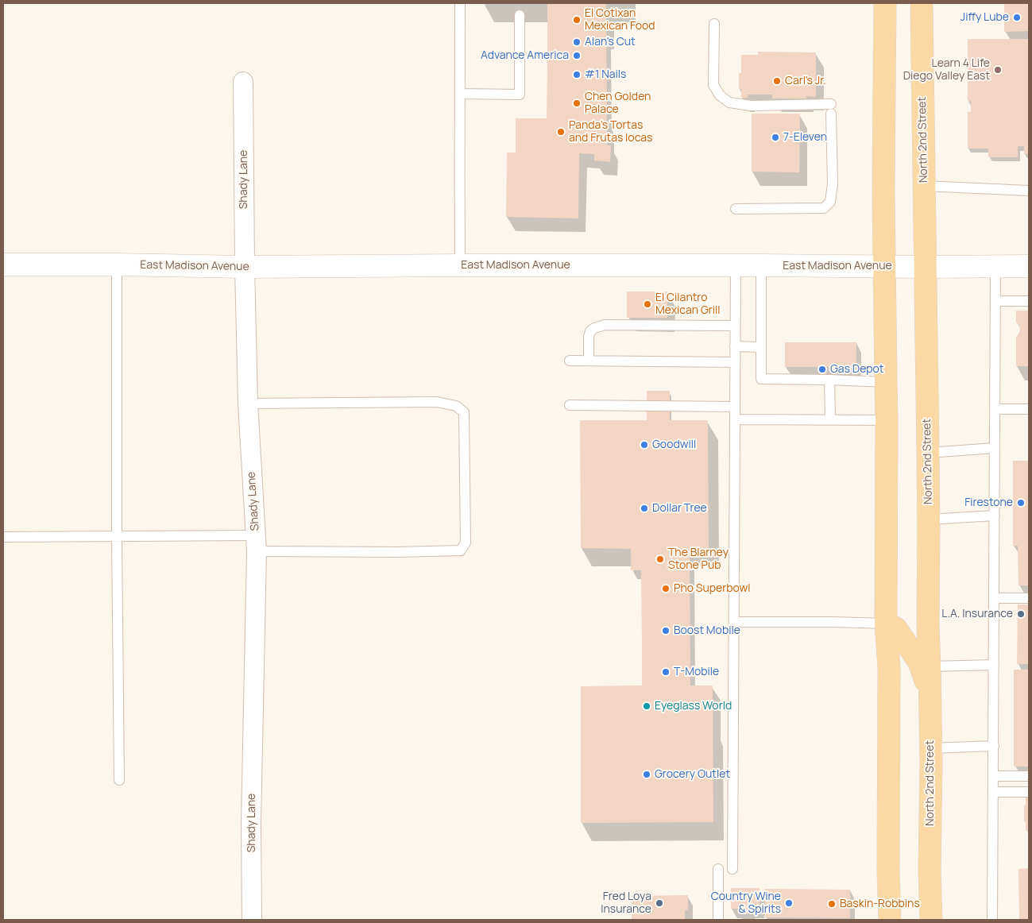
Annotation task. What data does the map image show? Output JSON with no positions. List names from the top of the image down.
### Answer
{
  "streets": {
    "main road": ["North 2nd Street"],
    "street": ["Shady Lane", "East Madison Avenue"]
  },
  "crossings": [
    ["North 2nd Street", "East Madison Avenue"],
    ["Shady Lane", "East Madison Avenue"]
  ],
  "places": [
    "Jiffy Lube",
    "El Cotixan Mexican Food",
    "Alan's Cut",
    "Advance America",
    "Learn 4 Life Diego Valley East",
    "#1 Nails",
    "Carl's Jr.",
    "Chen Golden Palace",
    "Panda's Tortas and Frutas locas",
    "7-Eleven",
    "El Cilantro Mexican Grill",
    "Gas Depot",
    "Goodwill",
    "Firestone",
    "Dollar Tree",
    "The Blarney Stone Pub",
    "Pho Superbowl",
    "L.A. Insurance",
    "Boost Mobile",
    "T-Mobile",
    "Eyeglass World",
    "Grocery Outlet",
    "Fred Loya Insurance",
    "Country Wine & Spirits",
    "Baskin-Robbins"
  ]
}
